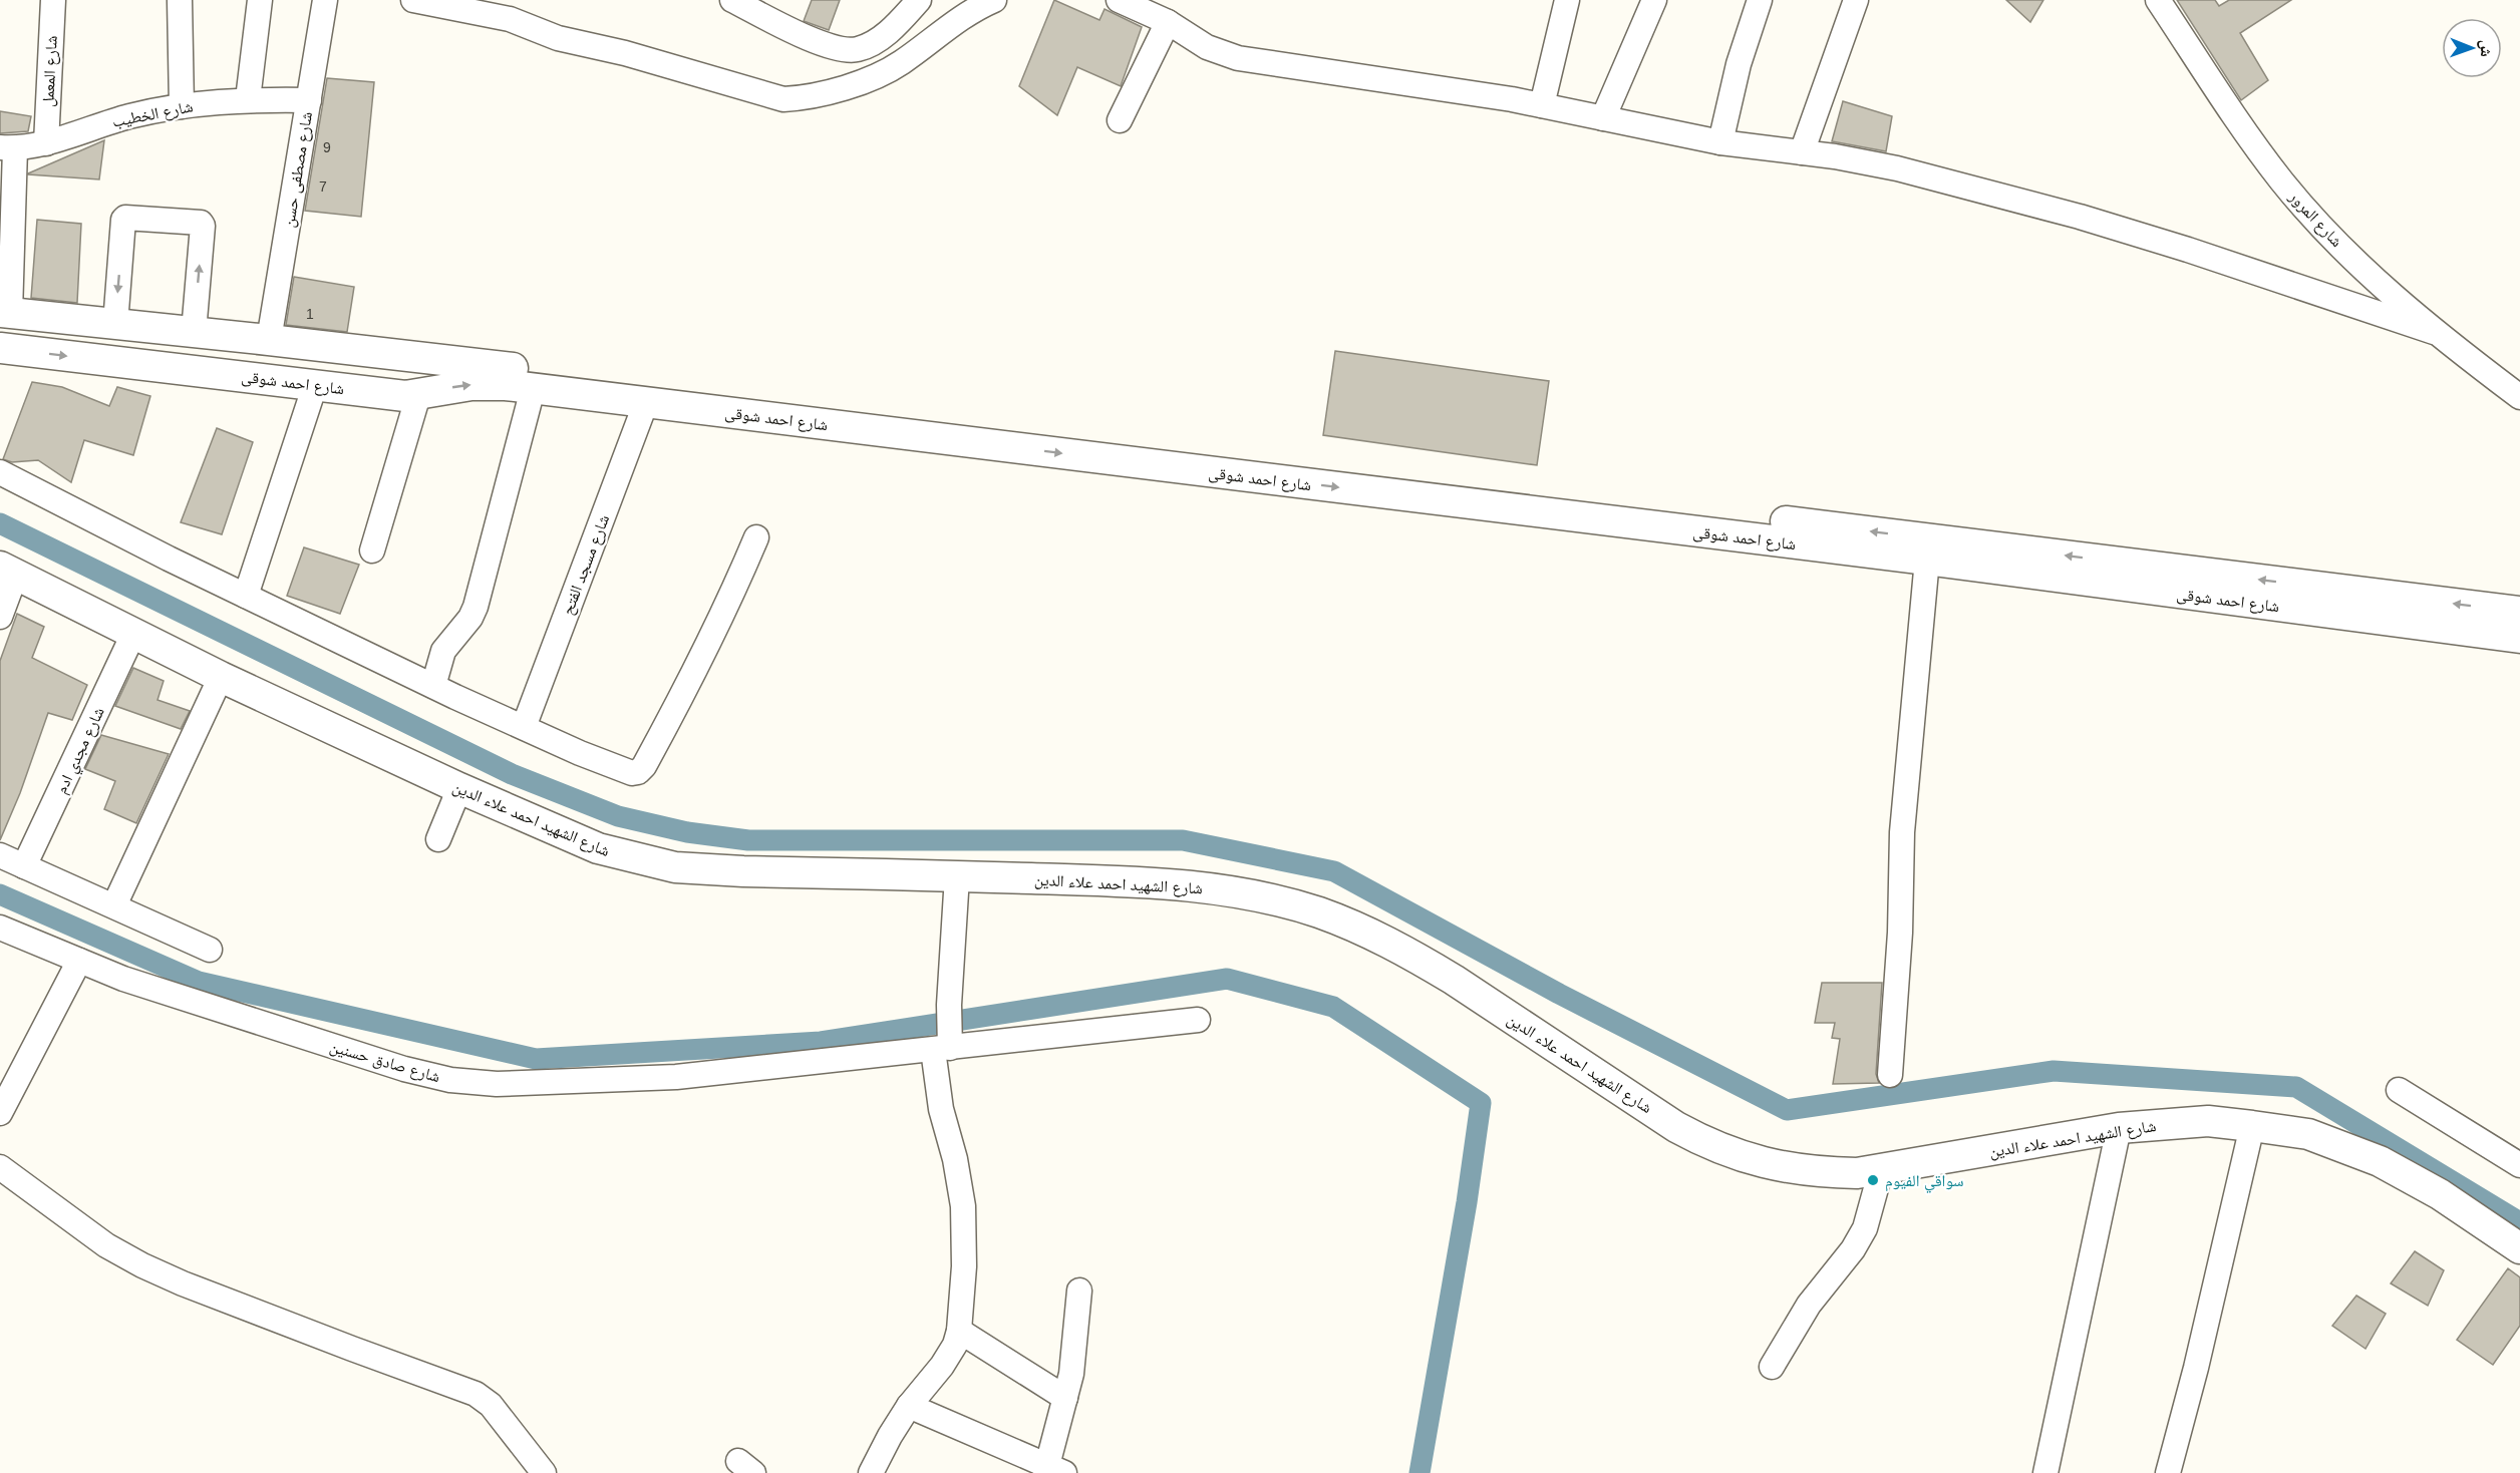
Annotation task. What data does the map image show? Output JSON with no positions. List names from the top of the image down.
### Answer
{
  "streets": {
    "main road": ["شارع احمد شوقى", "شارع الشهيد احمد علاء الدين"],
    "street": [
      "شارع المعمل",
      "شارع الخطيب",
      "شارع مصطفى حسن",
      "شارع المرور",
      "شارع مسجد الفتح",
      "شارع مجدي ادم",
      "شارع صادق حسنين"
    ]
  },
  "crossings": [
    ["شارع المعمل", "شارع الخطيب"],
    ["شارع الخطيب", "شارع مصطفى حسن"],
    ["شارع مصطفى حسن", "شارع احمد شوقى"],
    ["شارع احمد شوقى", "شارع مسجد الفتح"],
    ["شارع مجدي ادم", "شارع الشهيد احمد علاء الدين"]
  ],
  "places": ["سواقي الفيوم"],
  "house_numbers": ["9", "7", "1"],
  "north": "right"
}
